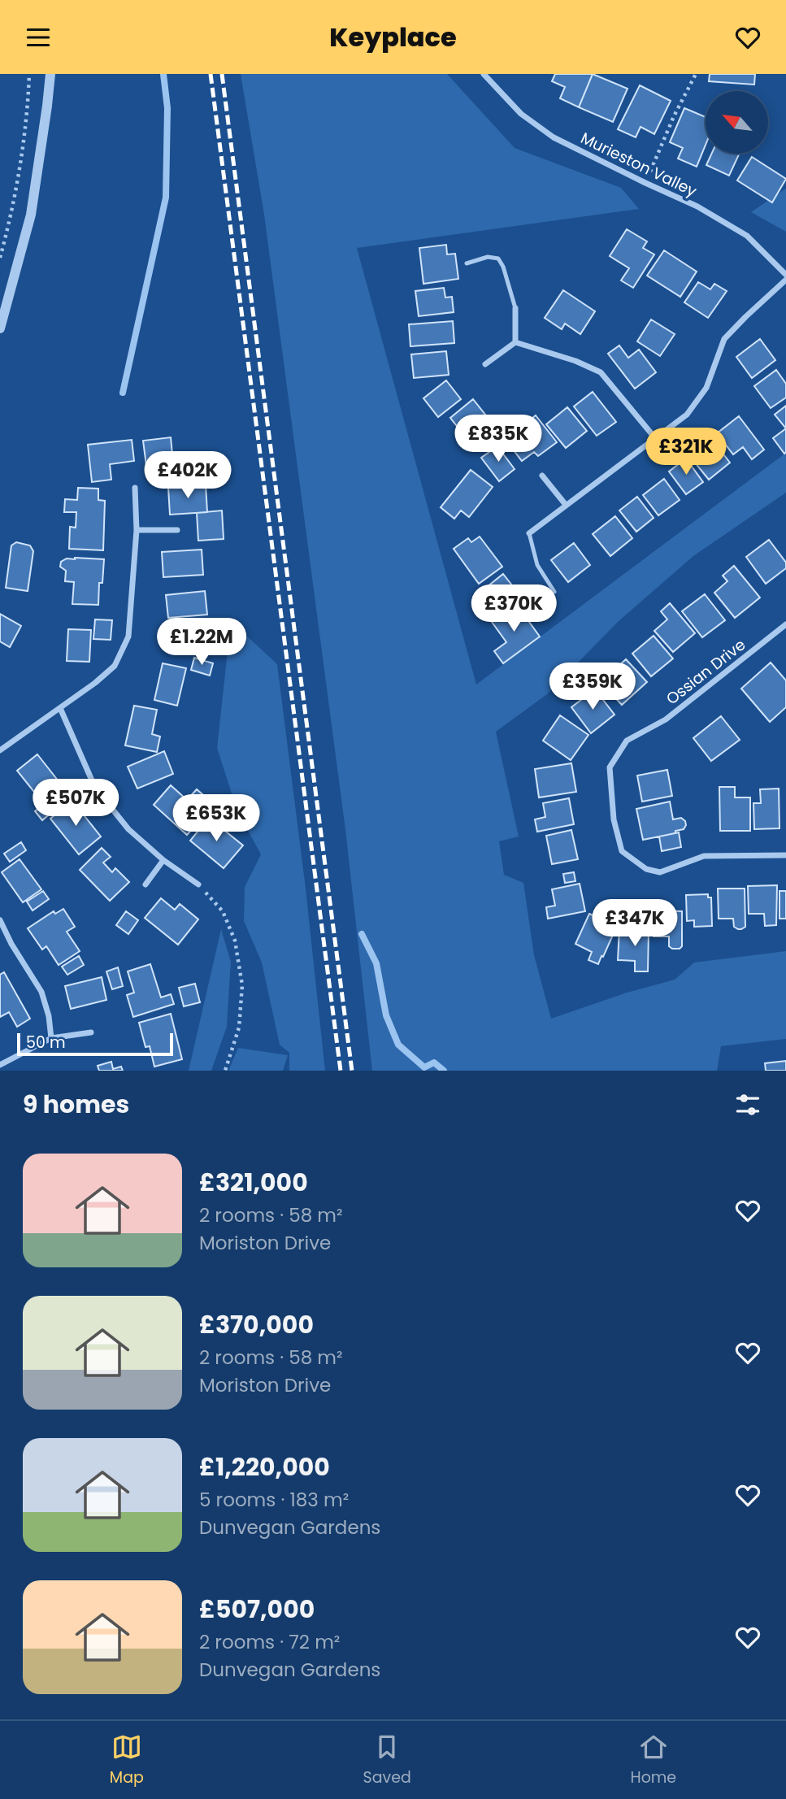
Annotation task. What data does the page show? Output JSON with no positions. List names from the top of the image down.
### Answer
{
  "streets": {
    "street": ["Murieston Valley", "Ossian Drive"]
  },
  "scale_bar": "50 m",
  "north": "top left",
  "page": {
    "header": "Keyplace",
    "price": [
      "£835K",
      "£321K",
      "£402K",
      "£370K",
      "£1.22M",
      "£359K",
      "£507K",
      "£653K",
      "£347K"
    ],
    "scale": "50 m",
    "heading": "9 homes",
    "list": [
      {
        "name": "£321,000",
        "note": "2 rooms · 58 m² · Moriston Drive"
      },
      {
        "name": "£370,000",
        "note": "2 rooms · 58 m² · Moriston Drive"
      },
      {
        "name": "£1,220,000",
        "note": "5 rooms · 183 m² · Dunvegan Gardens"
      },
      {
        "name": "£507,000",
        "note": "2 rooms · 72 m² · Dunvegan Gardens"
      }
    ],
    "tabs": ["Map", "Saved", "Home"]
  }
}
